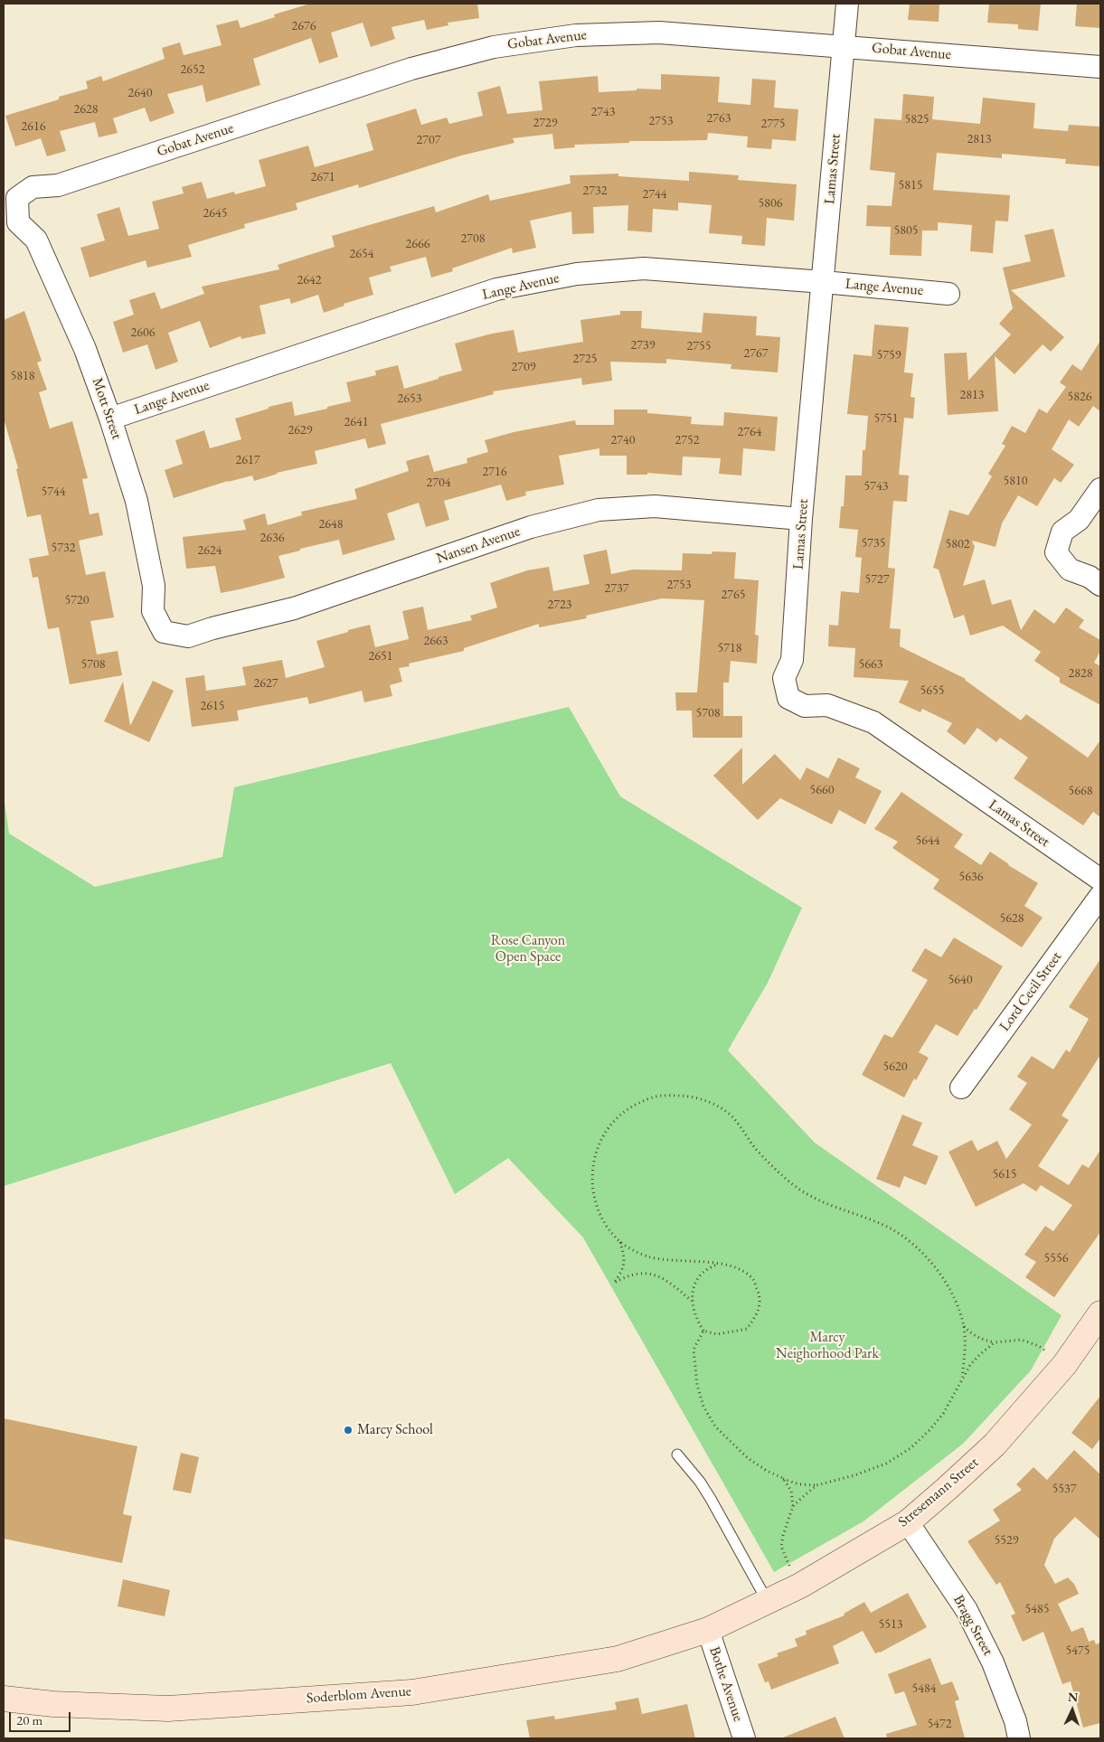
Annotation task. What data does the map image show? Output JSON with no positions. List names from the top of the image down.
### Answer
{
  "streets": {
    "street": [
      "Gobat Avenue",
      "Lamas Street",
      "Lange Avenue",
      "Mott Street",
      "Nansen Avenue",
      "Lord Cecil Street",
      "Stresemann Street",
      "Bragg Street",
      "Bothe Avenue",
      "Soderblom Avenue"
    ]
  },
  "crossings": [
    ["Gobat Avenue", "Lamas Street"],
    ["Gobat Avenue", "Mott Street"],
    ["Lamas Street", "Lange Avenue"],
    ["Lamas Street", "Nansen Avenue"],
    ["Lange Avenue", "Mott Street"],
    ["Mott Street", "Nansen Avenue"],
    ["Stresemann Street", "Bragg Street"],
    ["Stresemann Street", "Bothe Avenue"],
    ["Stresemann Street", "Soderblom Avenue"],
    ["Bothe Avenue", "Soderblom Avenue"]
  ],
  "parks": ["Rose Canyon Open Space", "Marcy Neighorhood Park"],
  "places": ["Marcy School"],
  "house_numbers": [
    "2676",
    "2652",
    "2640",
    "2628",
    "2743",
    "2763",
    "5825",
    "2753",
    "2729",
    "2775",
    "2616",
    "2813",
    "2707",
    "2671",
    "5815",
    "2732",
    "2744",
    "5806",
    "2645",
    "5805",
    "2708",
    "2666",
    "2654",
    "2642",
    "2606",
    "2739",
    "2755",
    "2767",
    "5759",
    "2725",
    "2709",
    "5818",
    "2813",
    "5826",
    "2653",
    "5751",
    "2641",
    "2629",
    "2764",
    "2740",
    "2752",
    "2617",
    "2716",
    "5810",
    "2704",
    "5743",
    "5744",
    "2648",
    "2636",
    "5735",
    "5802",
    "5732",
    "2624",
    "5727",
    "2753",
    "2737",
    "2765",
    "5720",
    "2723",
    "2663",
    "5718",
    "2651",
    "5708",
    "5663",
    "2828",
    "2627",
    "5655",
    "2615",
    "5708",
    "5660",
    "5668",
    "5644",
    "5636",
    "5628",
    "5640",
    "5620",
    "5615",
    "5556",
    "5537",
    "5529",
    "5485",
    "5513",
    "5475",
    "5484",
    "5472"
  ],
  "scale_bar": "20 m",
  "north": "top"
}
